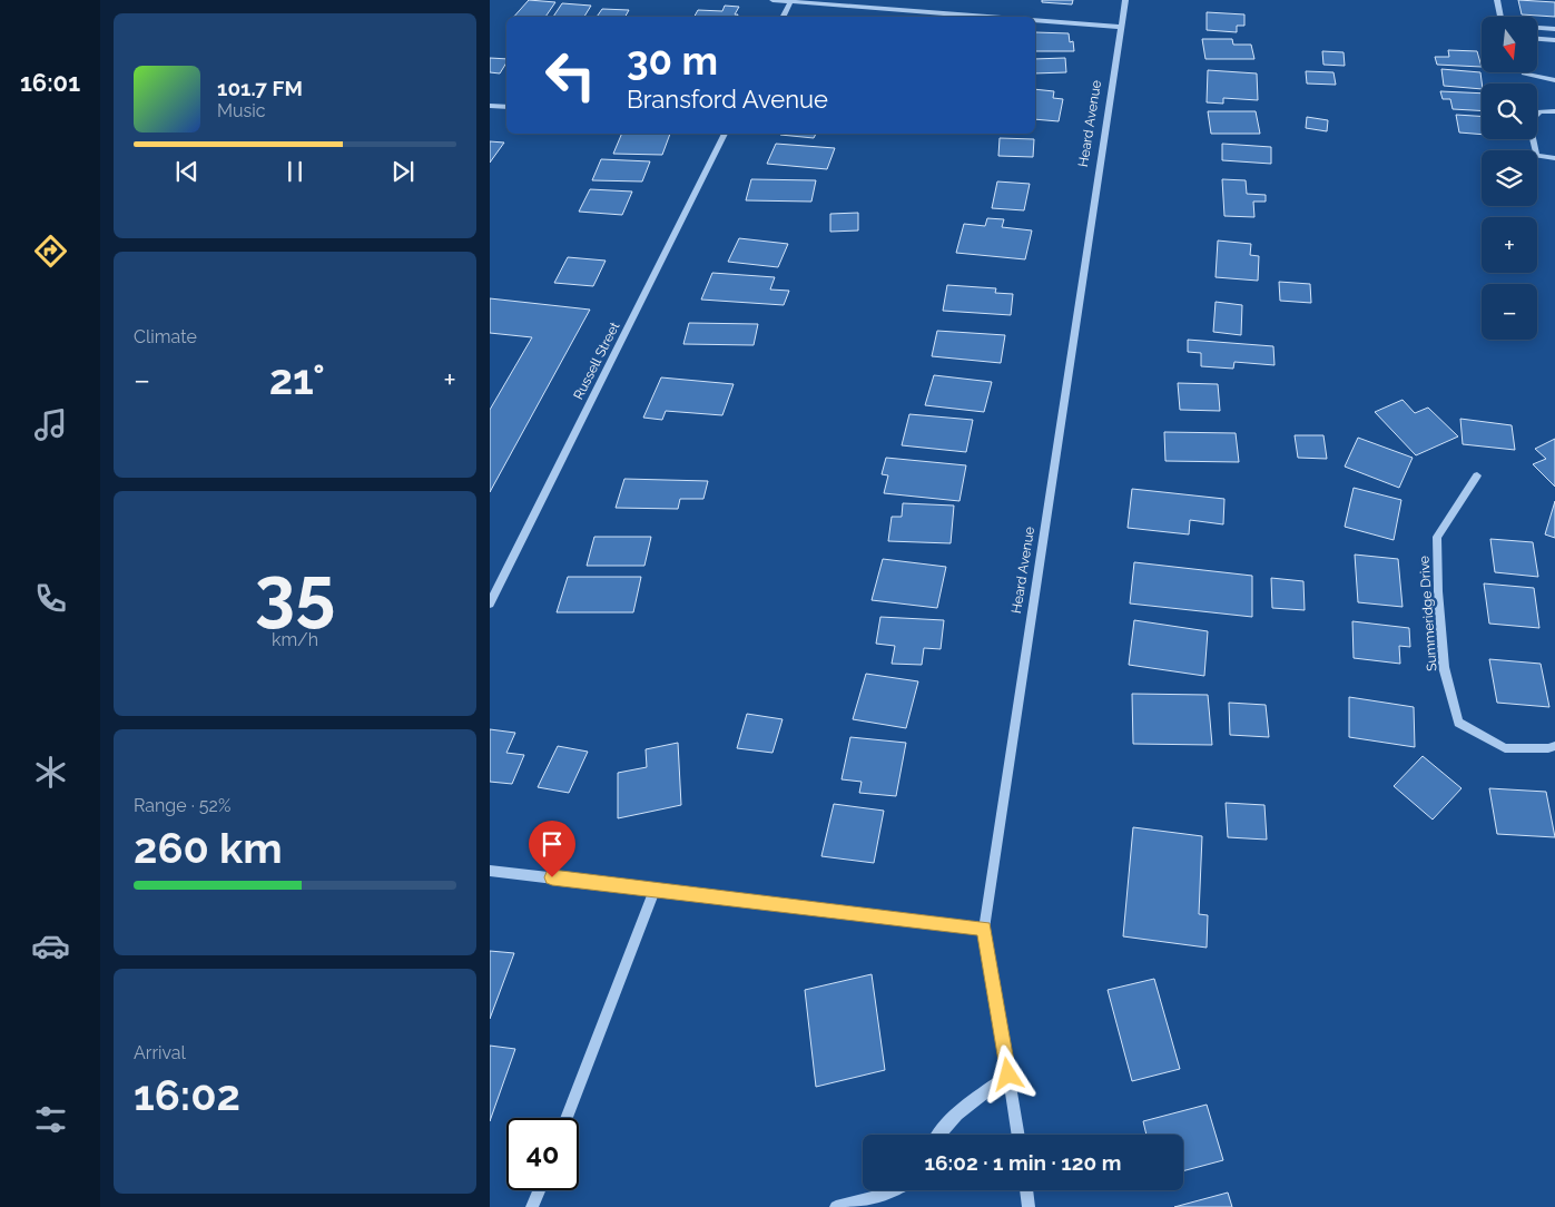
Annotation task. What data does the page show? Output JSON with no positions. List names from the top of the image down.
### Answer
{
  "streets": {
    "street": ["Heard Avenue", "Russell Street", "Summeridge Drive"]
  },
  "north": "bottom",
  "page": {
    "tabs": "16:01",
    "map_buttons": ["+", "−"],
    "turn": ["30 m", "Bransford Avenue"],
    "song": ["101.7 FM", "Music"],
    "tile": [
      "Climate",
      ["35", "km/h"],
      ["Range · 52%", "260 km"],
      ["Arrival", "16:02"]
    ],
    "heat": ["−", "21°", "+"],
    "limit": "40",
    "trip": "16:02 · 1 min · 120 m"
  }
}
